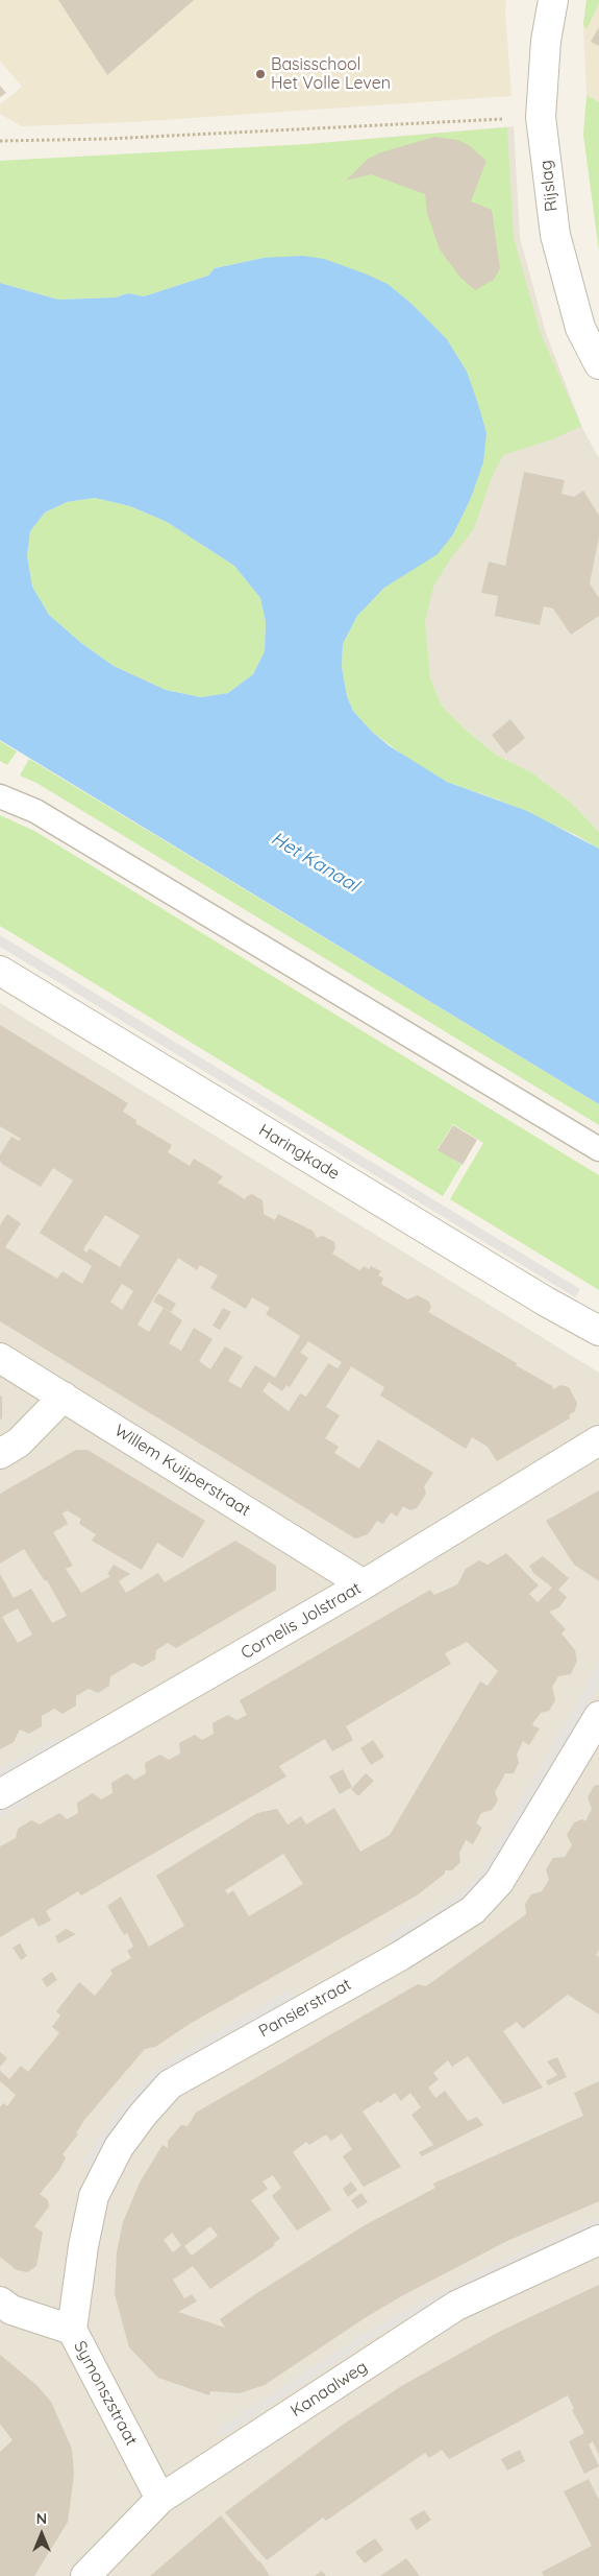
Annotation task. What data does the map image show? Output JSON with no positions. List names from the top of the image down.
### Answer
{
  "streets": {
    "street": [
      "Rijslag",
      "Haringkade",
      "Willem Kuijperstraat",
      "Cornelis Jolstraat",
      "Pansierstraat",
      "Kanaalweg",
      "Symonszstraat"
    ]
  },
  "crossings": [
    ["Willem Kuijperstraat", "Cornelis Jolstraat"],
    ["Pansierstraat", "Symonszstraat"],
    ["Kanaalweg", "Symonszstraat"]
  ],
  "water": ["Het Kanaal"],
  "places": ["Basisschool Het Volle Leven"],
  "north": "top"
}
